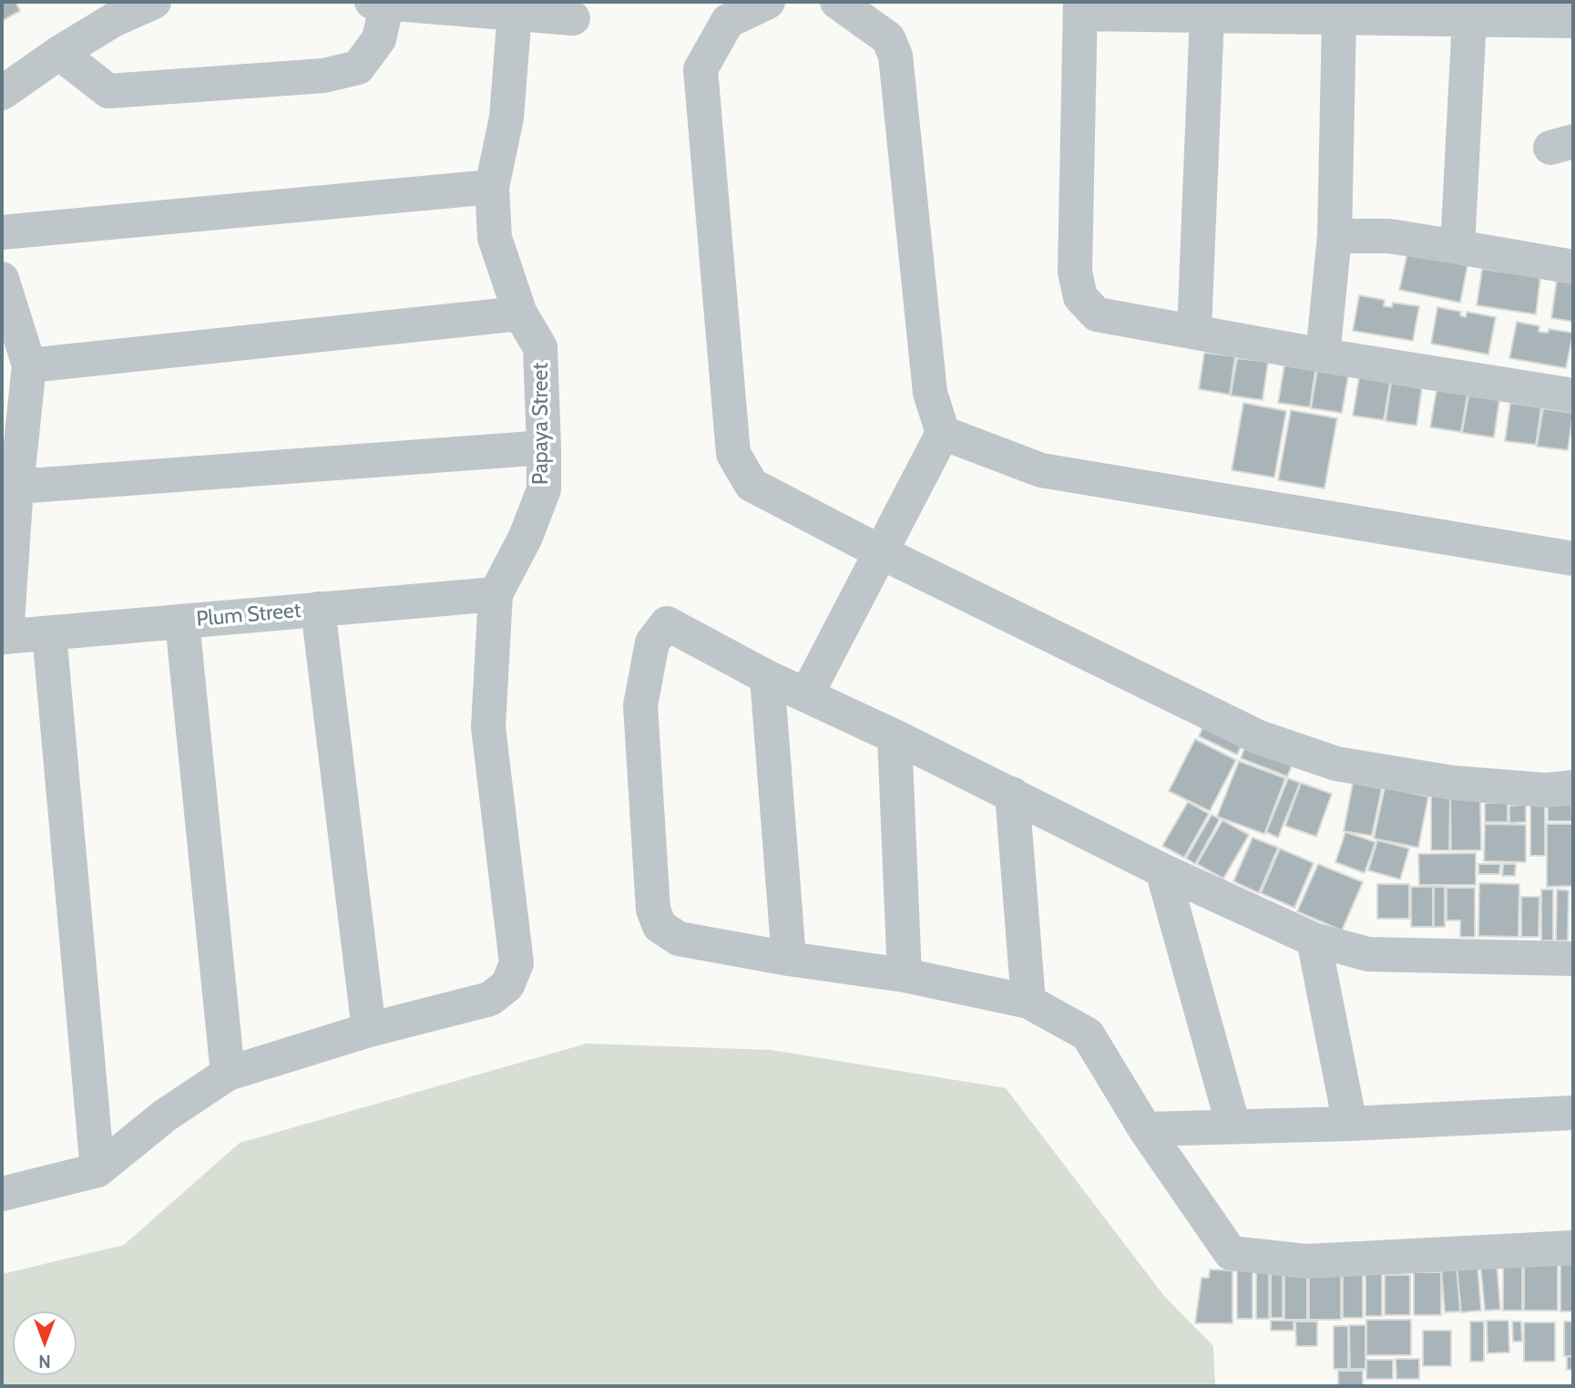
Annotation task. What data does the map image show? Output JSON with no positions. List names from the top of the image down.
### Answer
{
  "streets": {
    "street": ["Papaya Street", "Plum Street"]
  },
  "crossings": [
    ["Papaya Street", "Plum Street"]
  ],
  "north": "bottom"
}
